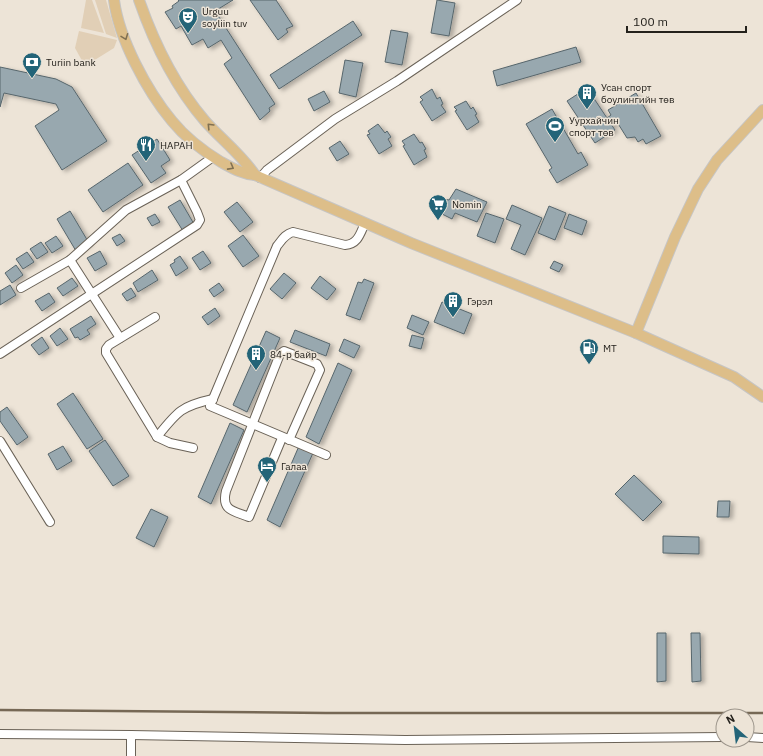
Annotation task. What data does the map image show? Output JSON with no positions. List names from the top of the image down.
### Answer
{
  "places": {
    "theatre": ["Urguu soyliin tuv"],
    "bank": ["Turiin bank"],
    "building": ["Усан спорт боулингийн төв", "Гэрэл", "84-р байр"],
    "sports": ["Уурхайчин спорт төв"],
    "restaurant": ["НАРАН"],
    "supermarket": ["Nomin"],
    "fuel station": ["МТ"],
    "hotel": ["Галаа"]
  },
  "scale_bar": "100 m",
  "north": "top left"
}
